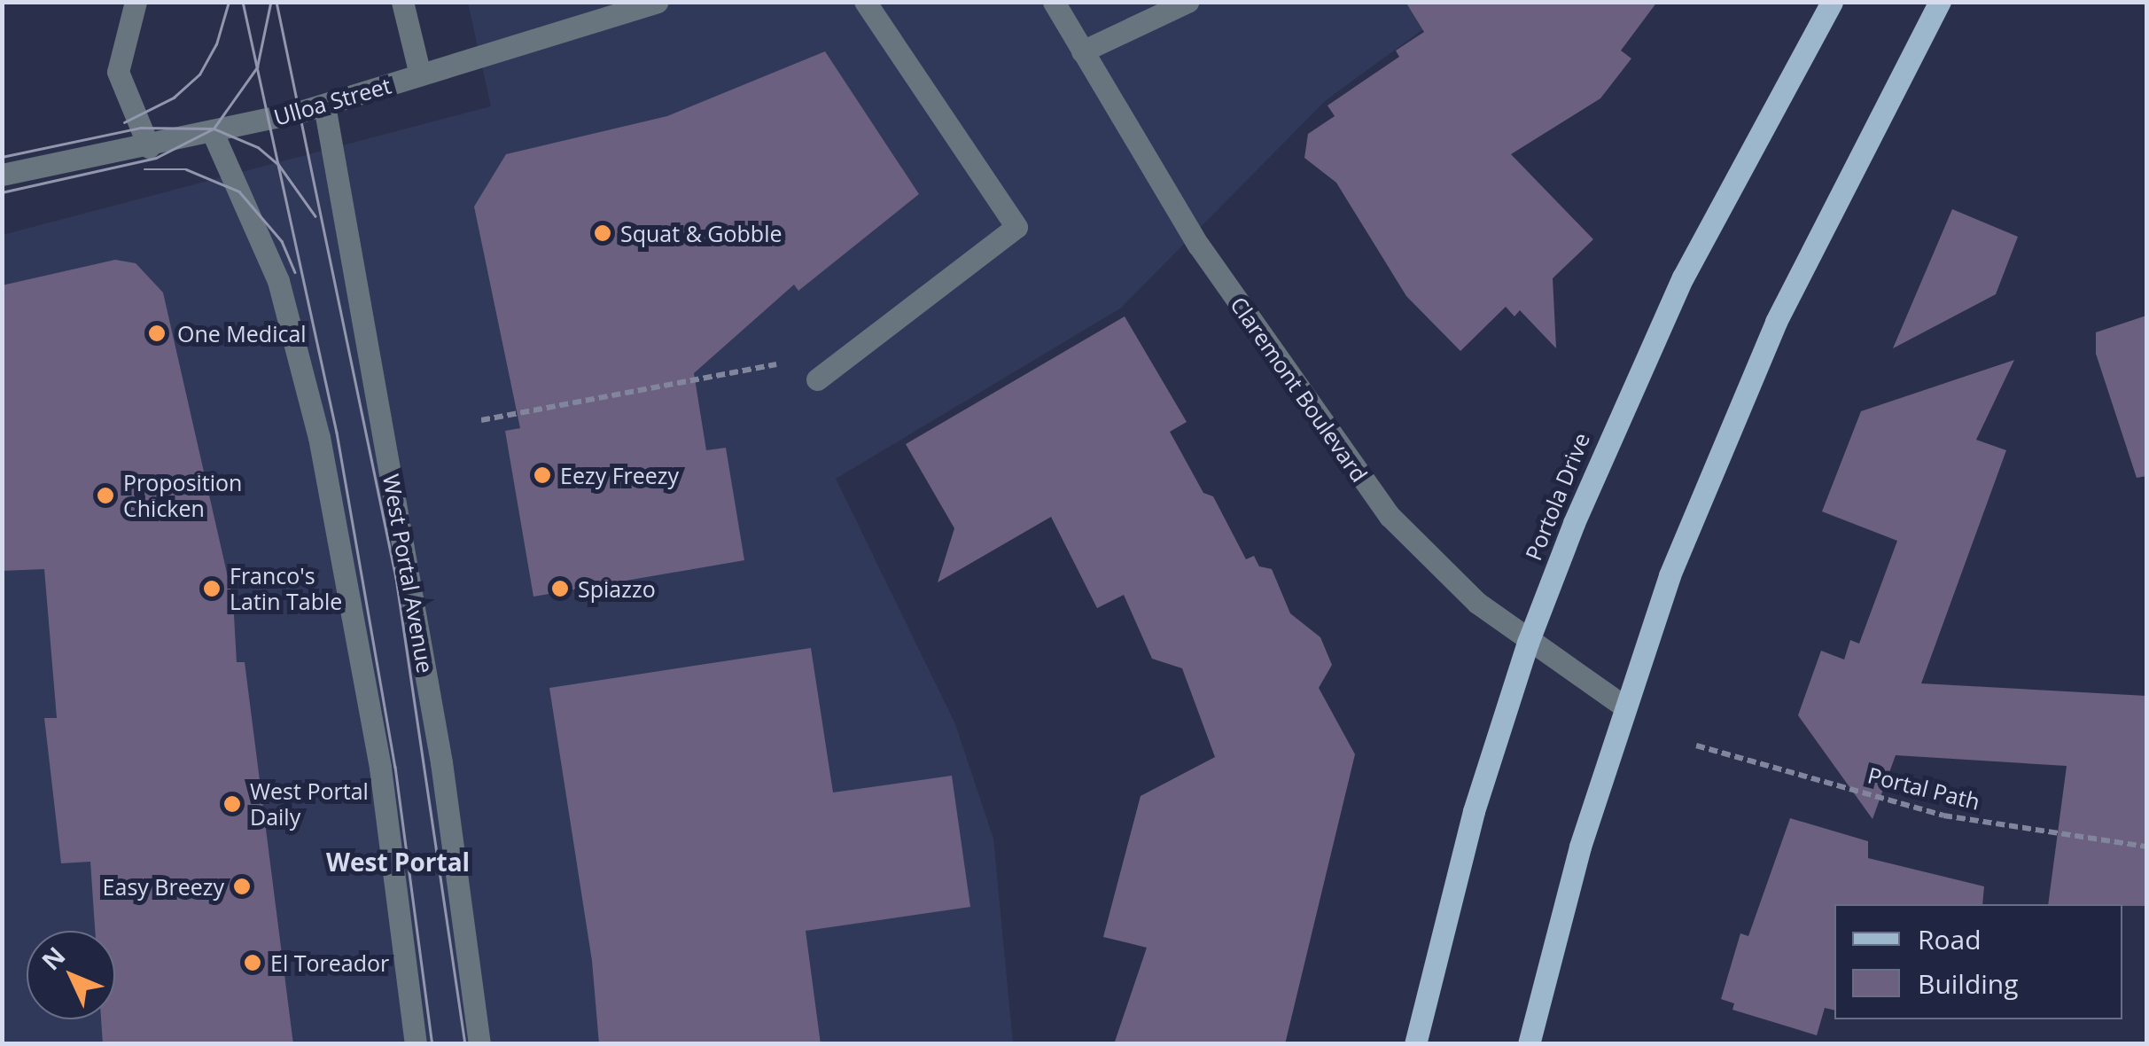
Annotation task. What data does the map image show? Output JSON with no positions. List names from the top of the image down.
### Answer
{
  "streets": {
    "main road": ["Portola Drive"],
    "street": ["Ulloa Street", "Claremont Boulevard", "West Portal Avenue"],
    "path": ["Portal Path"]
  },
  "crossings": [
    ["Ulloa Street", "West Portal Avenue"],
    ["Claremont Boulevard", "Portola Drive"]
  ],
  "districts": ["West Portal"],
  "places": [
    "Squat & Gobble",
    "One Medical",
    "Eezy Freezy",
    "Proposition Chicken",
    "Franco's Latin Table",
    "Spiazzo",
    "West Portal Daily",
    "Easy Breezy",
    "El Toreador"
  ],
  "legend": ["Road", "Building"],
  "north": "top left"
}
